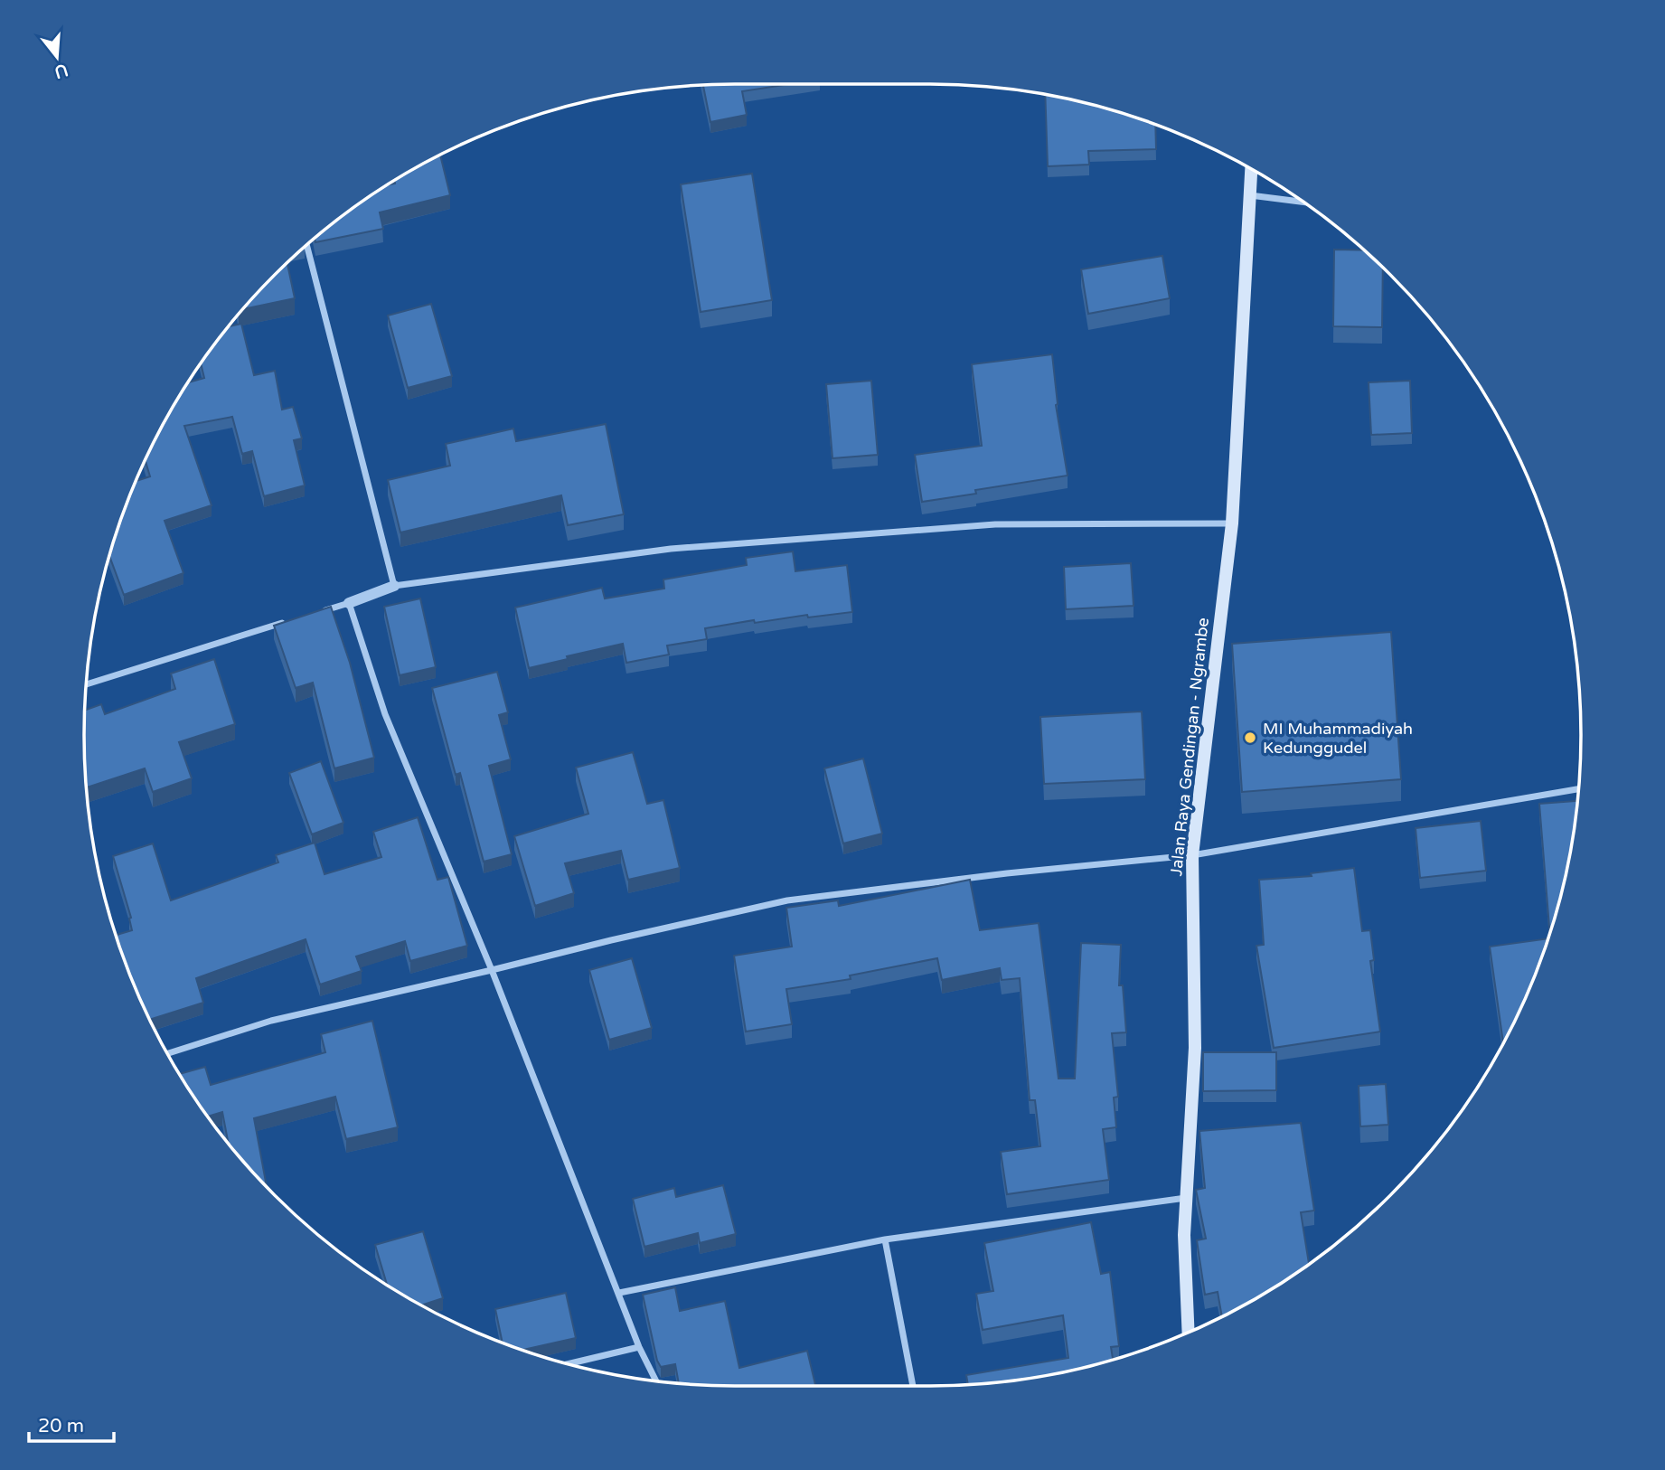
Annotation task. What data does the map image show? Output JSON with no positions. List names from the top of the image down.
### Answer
{
  "streets": {
    "main road": ["Jalan Raya Gendingan - Ngrambe"]
  },
  "places": ["MI Muhammadiyah Kedunggudel"],
  "scale_bar": "20 m",
  "north": "bottom"
}
